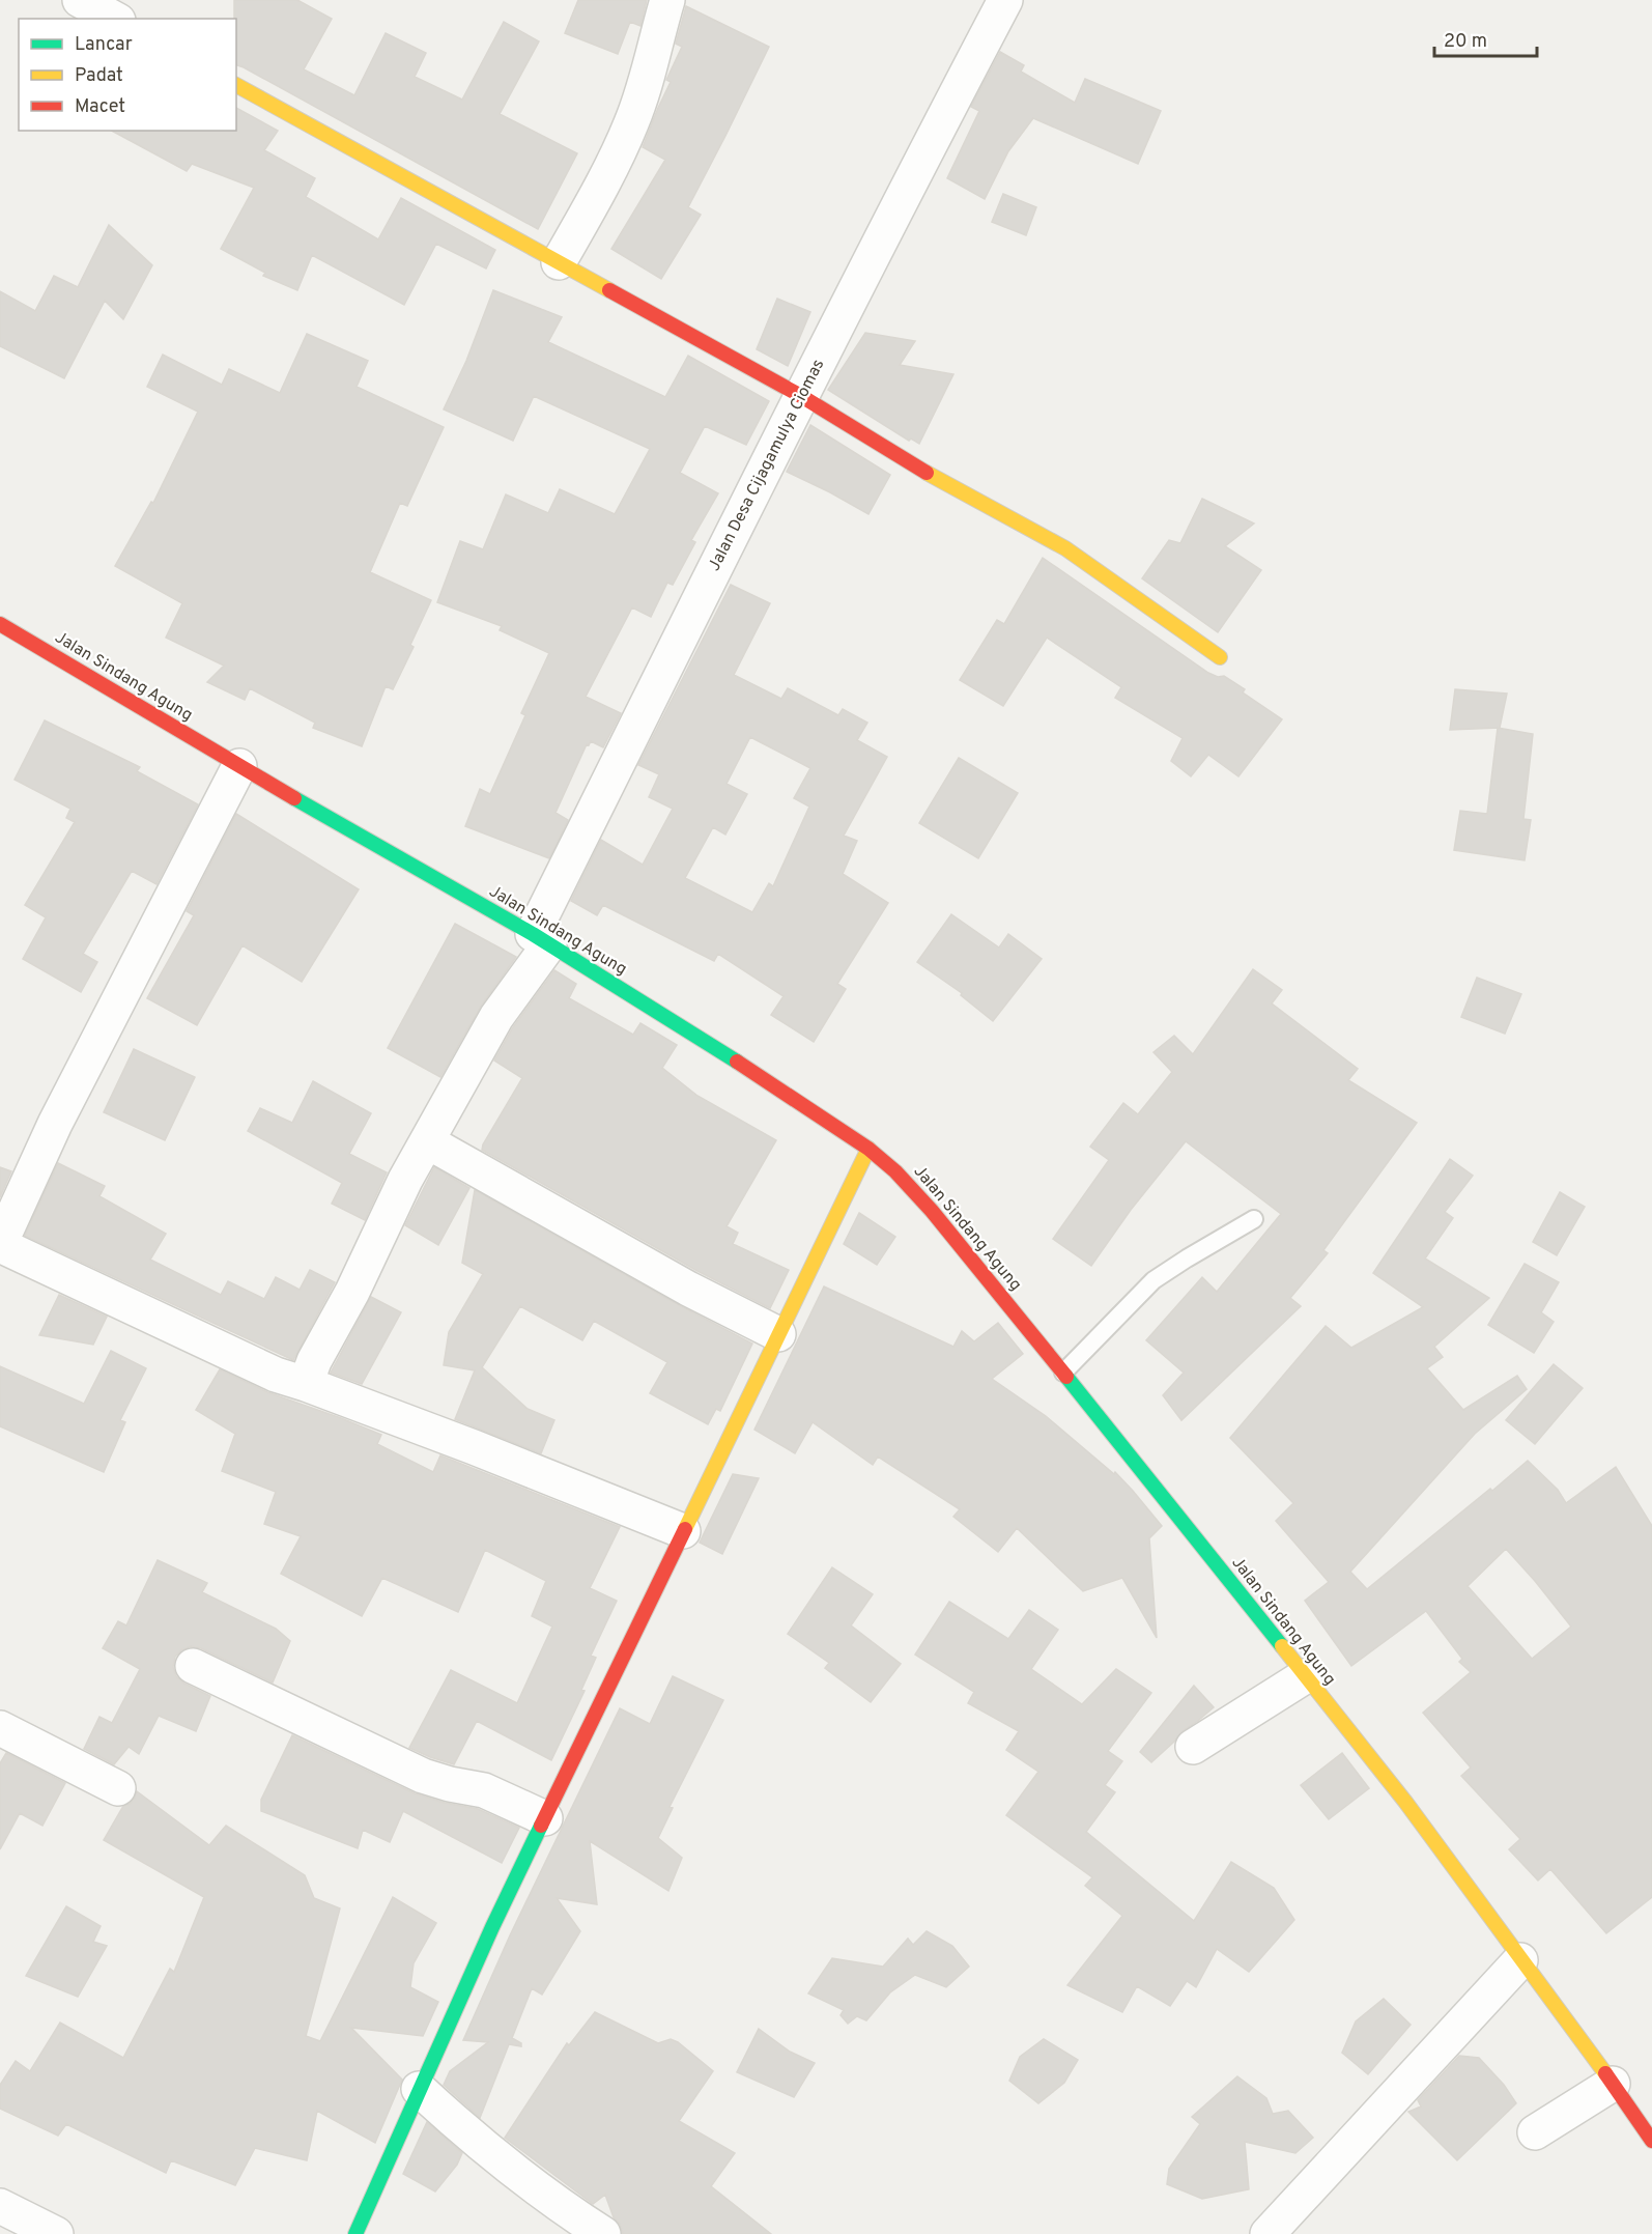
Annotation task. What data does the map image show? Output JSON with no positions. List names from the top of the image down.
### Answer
{
  "streets": {
    "street": ["Jalan Desa Cijagamulya Ciomas", "Jalan Sindang Agung"]
  },
  "crossings": [
    ["Jalan Desa Cijagamulya Ciomas", "Jalan Sindang Agung"]
  ],
  "legend": ["Lancar", "Padat", "Macet"],
  "scale_bar": "20 m"
}
